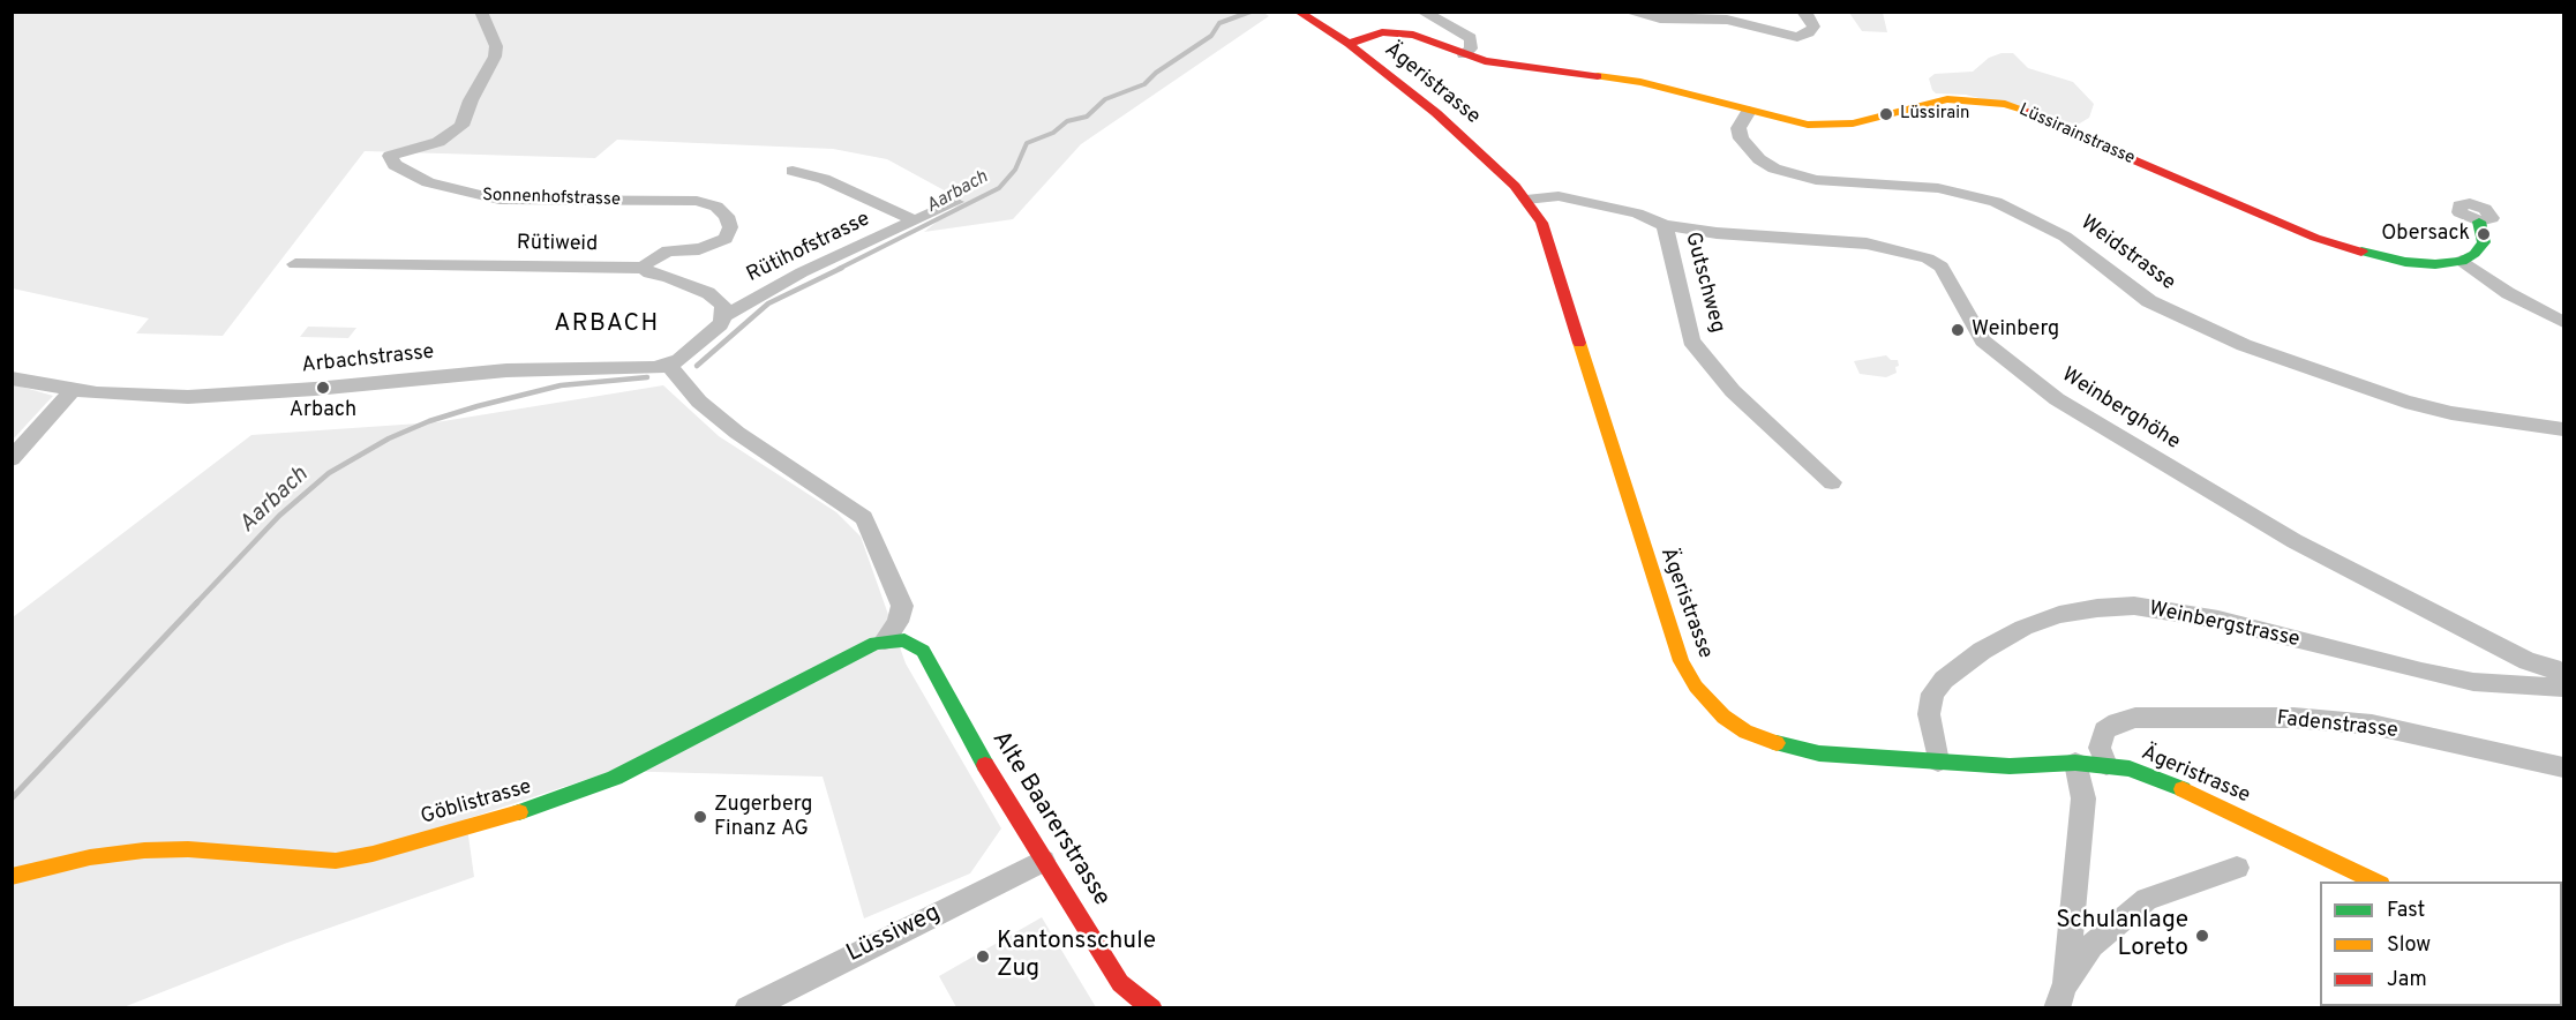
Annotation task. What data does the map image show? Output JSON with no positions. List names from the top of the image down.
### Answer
{
  "streets": {
    "street": [
      "Ägeristrasse",
      "Lüssirainstrasse",
      "Sonnenhofstrasse",
      "Rütiweid",
      "Rütihofstrasse",
      "Weidstrasse",
      "Gutschweg",
      "Arbachstrasse",
      "Weinberghöhe",
      "Weinbergstrasse",
      "Fadenstrasse",
      "Göblistrasse",
      "Alte Baarerstrasse",
      "Lüssiweg"
    ]
  },
  "crossings": [
    ["Ägeristrasse", "Lüssirainstrasse"],
    ["Ägeristrasse", "Gutschweg"],
    ["Ägeristrasse", "Weinbergstrasse"],
    ["Ägeristrasse", "Fadenstrasse"],
    ["Lüssirainstrasse", "Weidstrasse"],
    ["Sonnenhofstrasse", "Rütiweid"],
    ["Rütiweid", "Rütihofstrasse"],
    ["Gutschweg", "Weinberghöhe"],
    ["Göblistrasse", "Alte Baarerstrasse"],
    ["Alte Baarerstrasse", "Lüssiweg"]
  ],
  "districts": ["ARBACH"],
  "water": ["Aarbach"],
  "places": [
    "Lüssirain",
    "Obersack",
    "Weinberg",
    "Arbach",
    "Zugerberg Finanz AG",
    "Schulanlage Loreto",
    "Kantonsschule Zug"
  ],
  "legend": ["Fast", "Slow", "Jam"]
}
